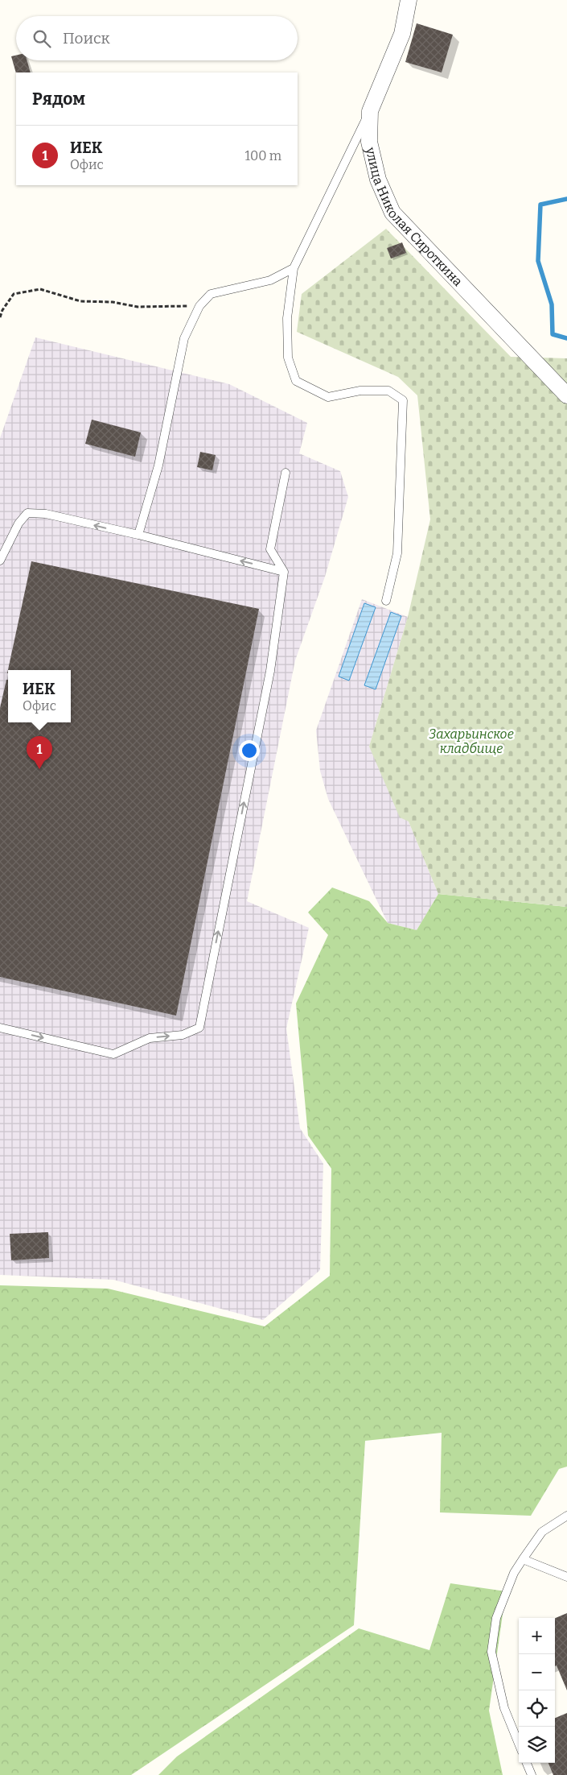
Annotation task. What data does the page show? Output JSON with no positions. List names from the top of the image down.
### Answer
{
  "streets": {
    "street": ["улица Николая Сироткина"]
  },
  "parks": ["Захарьинское кладбище"],
  "page": {
    "search": "Поиск",
    "heading": "Рядом",
    "list": [
      {
        "mark": "1",
        "name": "ИЕК",
        "note": "Офис",
        "value": "100 m"
      }
    ],
    "popup": ["ИЕК", "Офис"],
    "pins": "1",
    "map_buttons": ["+", "−"]
  }
}
